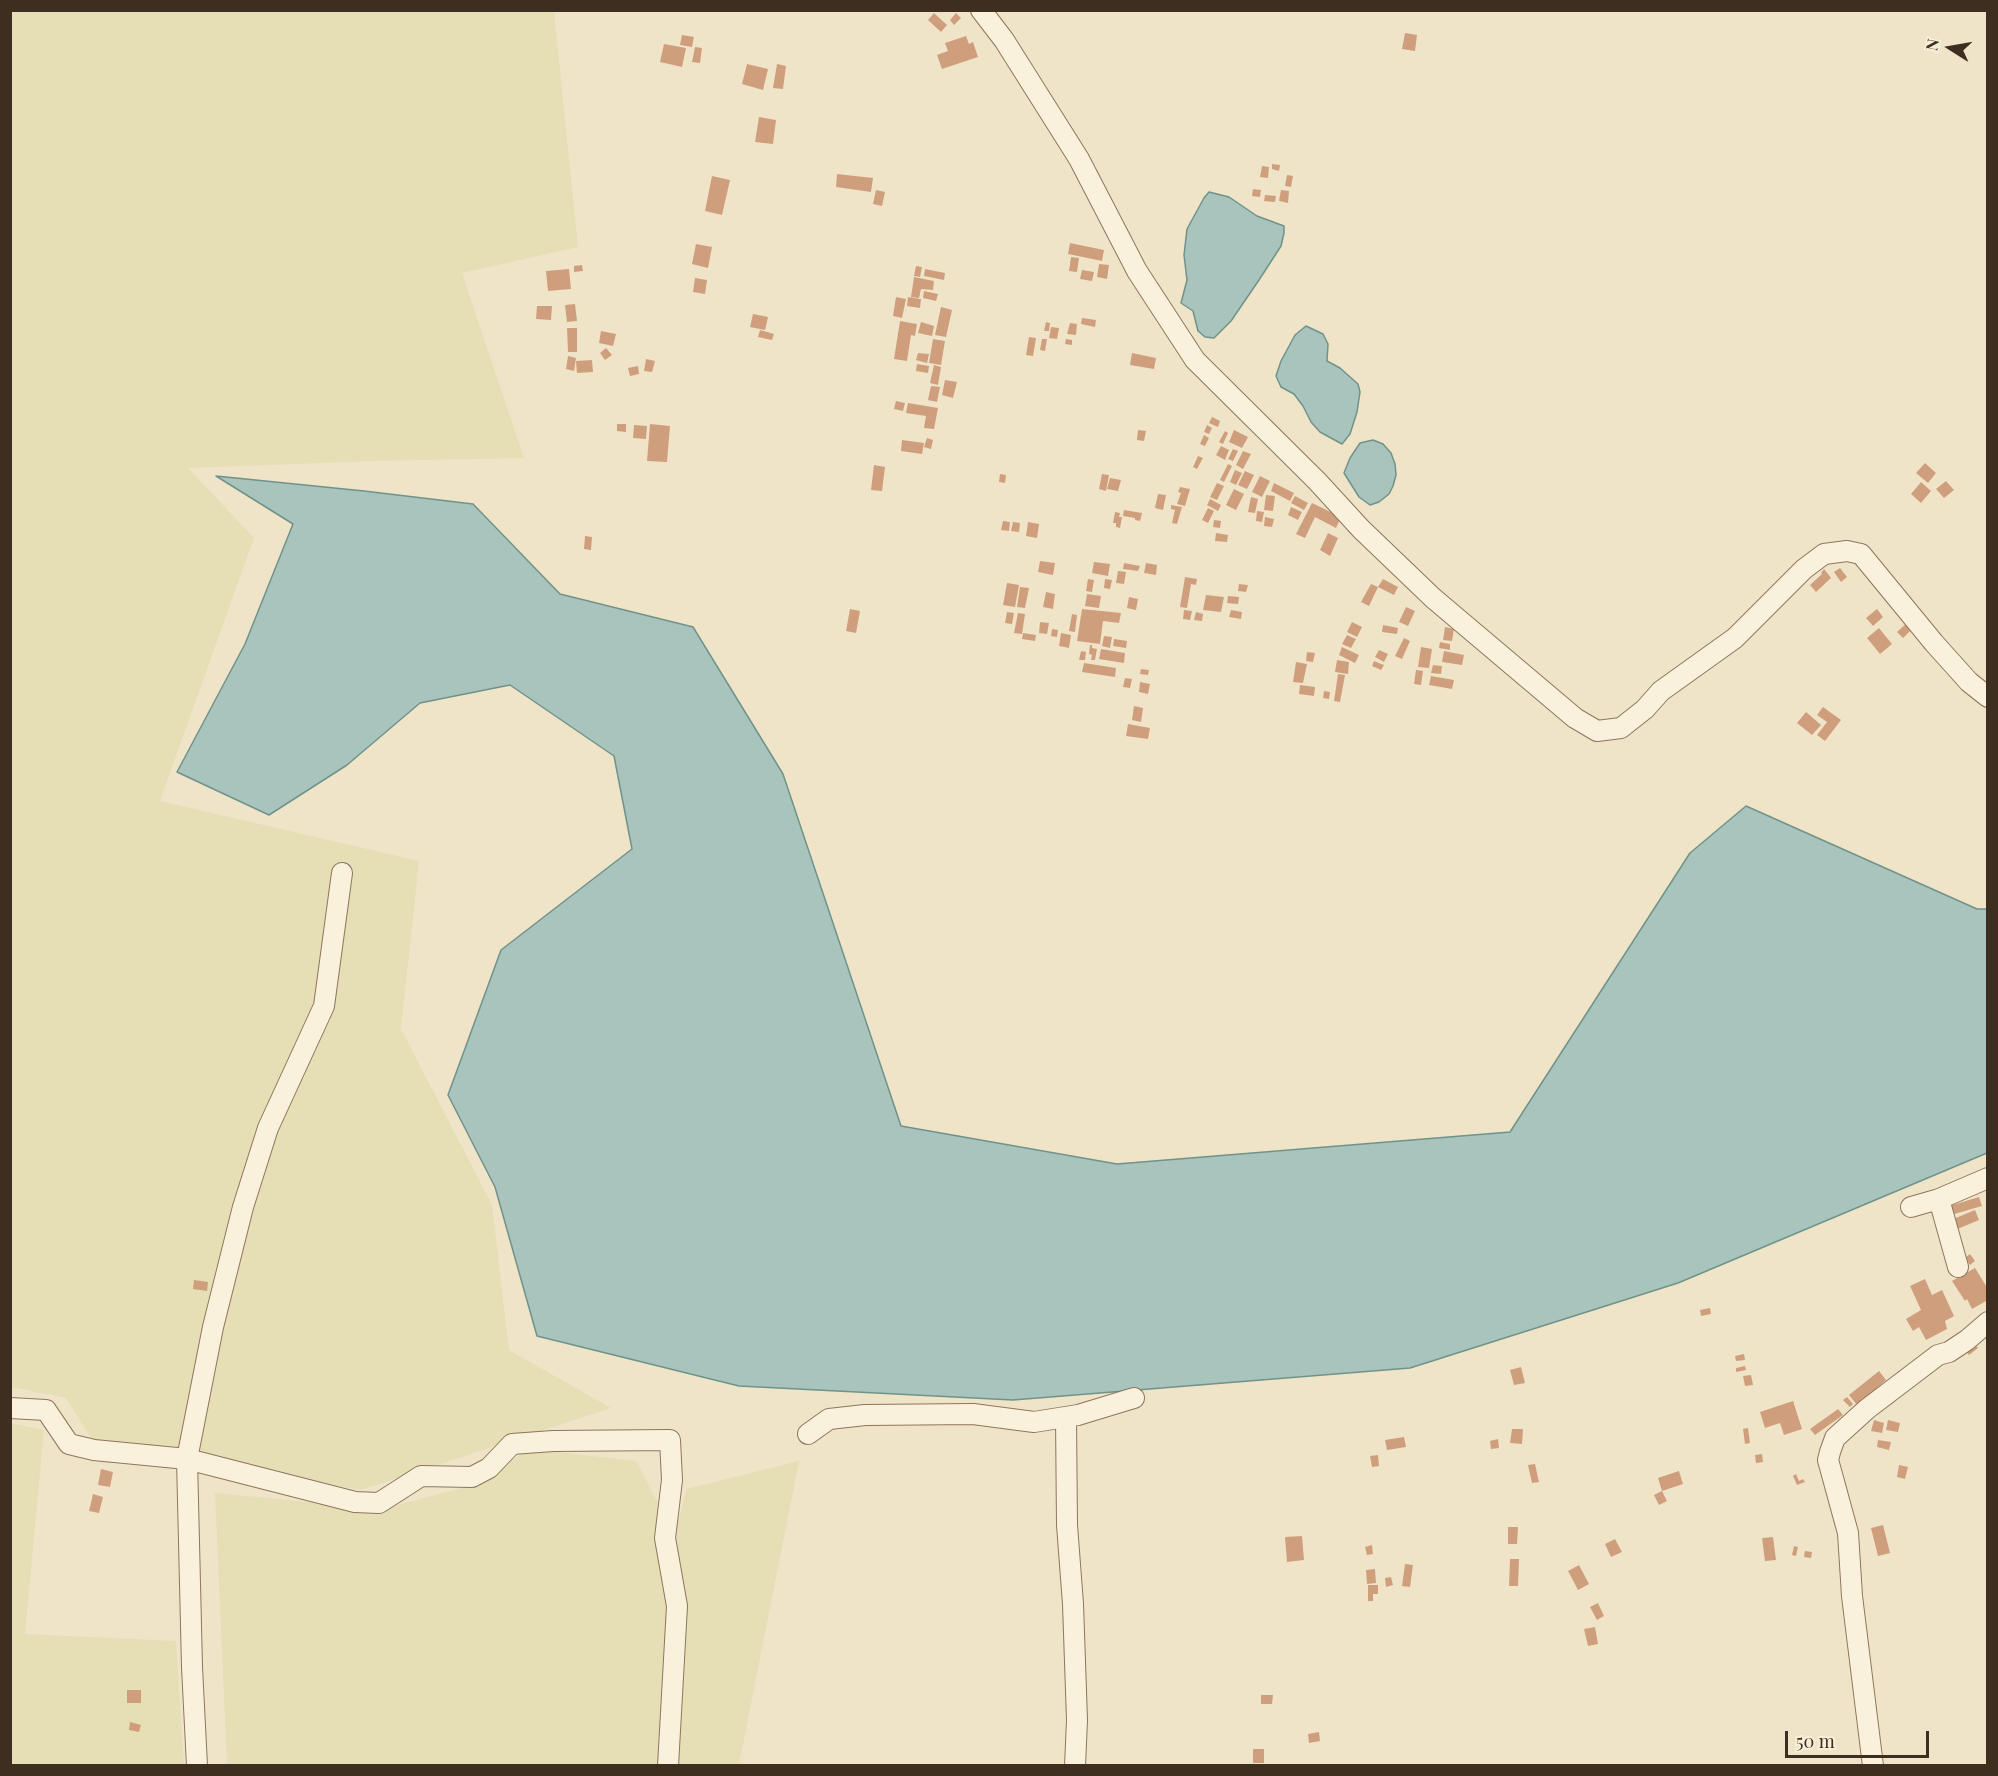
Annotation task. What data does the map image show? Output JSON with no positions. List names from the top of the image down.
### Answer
{
  "scale_bar": "50 m",
  "north": "left"
}
